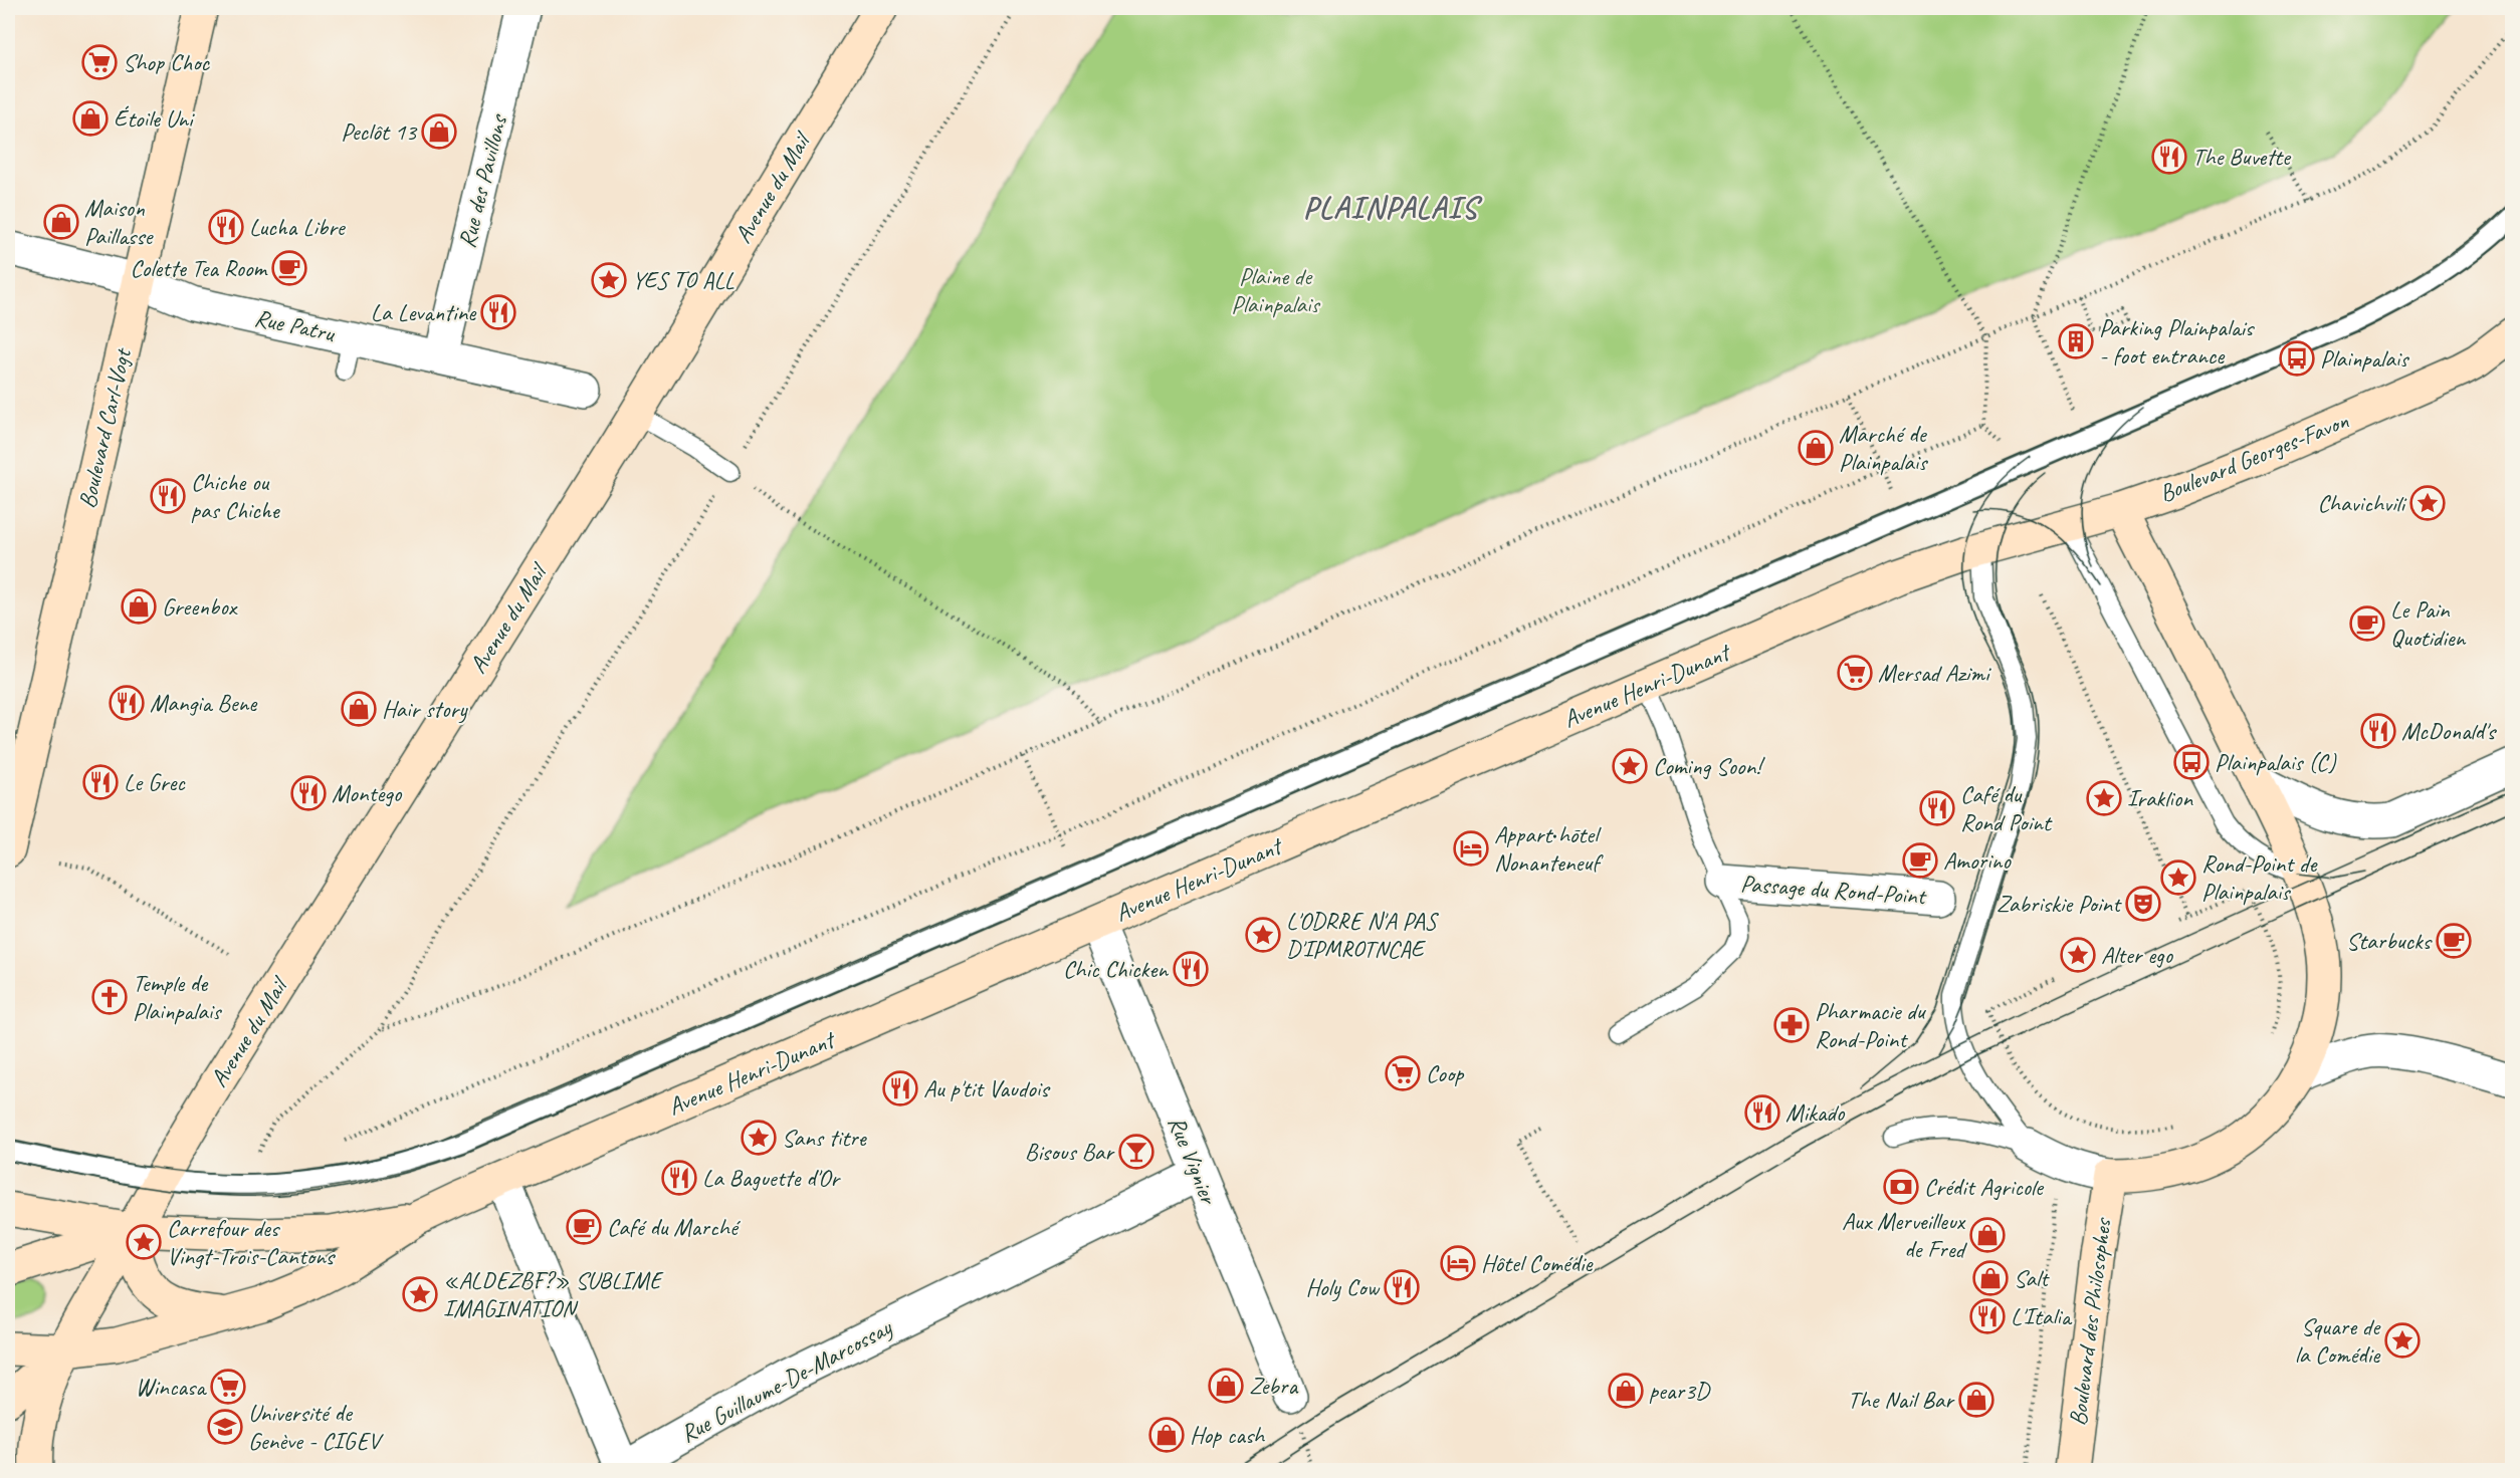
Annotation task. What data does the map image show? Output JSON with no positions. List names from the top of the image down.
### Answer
{
  "streets": {
    "main road": [
      "Avenue du Mail",
      "Boulevard Carl-Vogt",
      "Boulevard Georges-Favon",
      "Avenue Henri-Dunant",
      "Boulevard des Philosophes"
    ],
    "street": [
      "Rue des Pavillons",
      "Rue Patru",
      "Passage du Rond-Point",
      "Rue Vignier",
      "Rue Guillaume-De-Marcossay"
    ]
  },
  "crossings": [
    ["Rue des Pavillons", "Rue Patru"],
    ["Avenue du Mail", "Avenue Henri-Dunant"],
    ["Rue Patru", "Boulevard Carl-Vogt"],
    ["Boulevard Georges-Favon", "Avenue Henri-Dunant"],
    ["Avenue Henri-Dunant", "Passage du Rond-Point"],
    ["Avenue Henri-Dunant", "Rue Vignier"],
    ["Avenue Henri-Dunant", "Rue Guillaume-De-Marcossay"],
    ["Rue Vignier", "Rue Guillaume-De-Marcossay"]
  ],
  "districts": ["PLAINPALAIS"],
  "parks": ["Plaine de Plainpalais"],
  "places": {
    "supermarket": [
      "Shop Choc",
      "Mersad Azimi",
      "Coop",
      "Wincasa"
    ],
    "shop": [
      "Étoile Uni",
      "Peclôt 13",
      "Maison Paillasse",
      "Marché de Plainpalais",
      "Greenbox",
      "Hair story",
      "Aux Merveilleux de Fred",
      "Salt",
      "Zebra",
      "pear3D",
      "The Nail Bar",
      "Hop cash"
    ],
    "restaurant": [
      "The Buvette",
      "Lucha Libre",
      "La Levantine",
      "Chiche ou pas Chiche",
      "Mangia Bene",
      "McDonald's",
      "Le Grec",
      "Montego",
      "Café du Rond Point",
      "Chic Chicken",
      "Au p'tit Vaudois",
      "Mikado",
      "La Baguette d'Or",
      "Holy Cow",
      "L'Italia"
    ],
    "cafe": [
      "Colette Tea Room",
      "Le Pain Quotidien",
      "Amorino",
      "Starbucks",
      "Café du Marché"
    ],
    "place": [
      "YES TO ALL",
      "Chavichvili",
      "Coming Soon!",
      "Iraklion",
      "Rond-Point de Plainpalais",
      "L'ODRRE N'A PAS D'IPMROTNCAE",
      "Alter ego",
      "Sans titre",
      "Carrefour des Vingt-Trois-Cantons",
      "«ALDEZBF?» SUBLIME IMAGINATION",
      "Square de la Comédie"
    ],
    "building": ["Parking Plainpalais - foot entrance"],
    "bus stop": ["Plainpalais", "Plainpalais (C)"],
    "hotel": ["Appart‧hōtel Nonanteneuf", "Hôtel Comédie"],
    "theatre": ["Zabriskie Point"],
    "church": ["Temple de Plainpalais"],
    "pharmacy": ["Pharmacie du Rond-Point"],
    "bar": ["Bisous Bar"],
    "bank": ["Crédit Agricole"],
    "school or university": ["Université de Genève - CIGEV"]
  }
}
